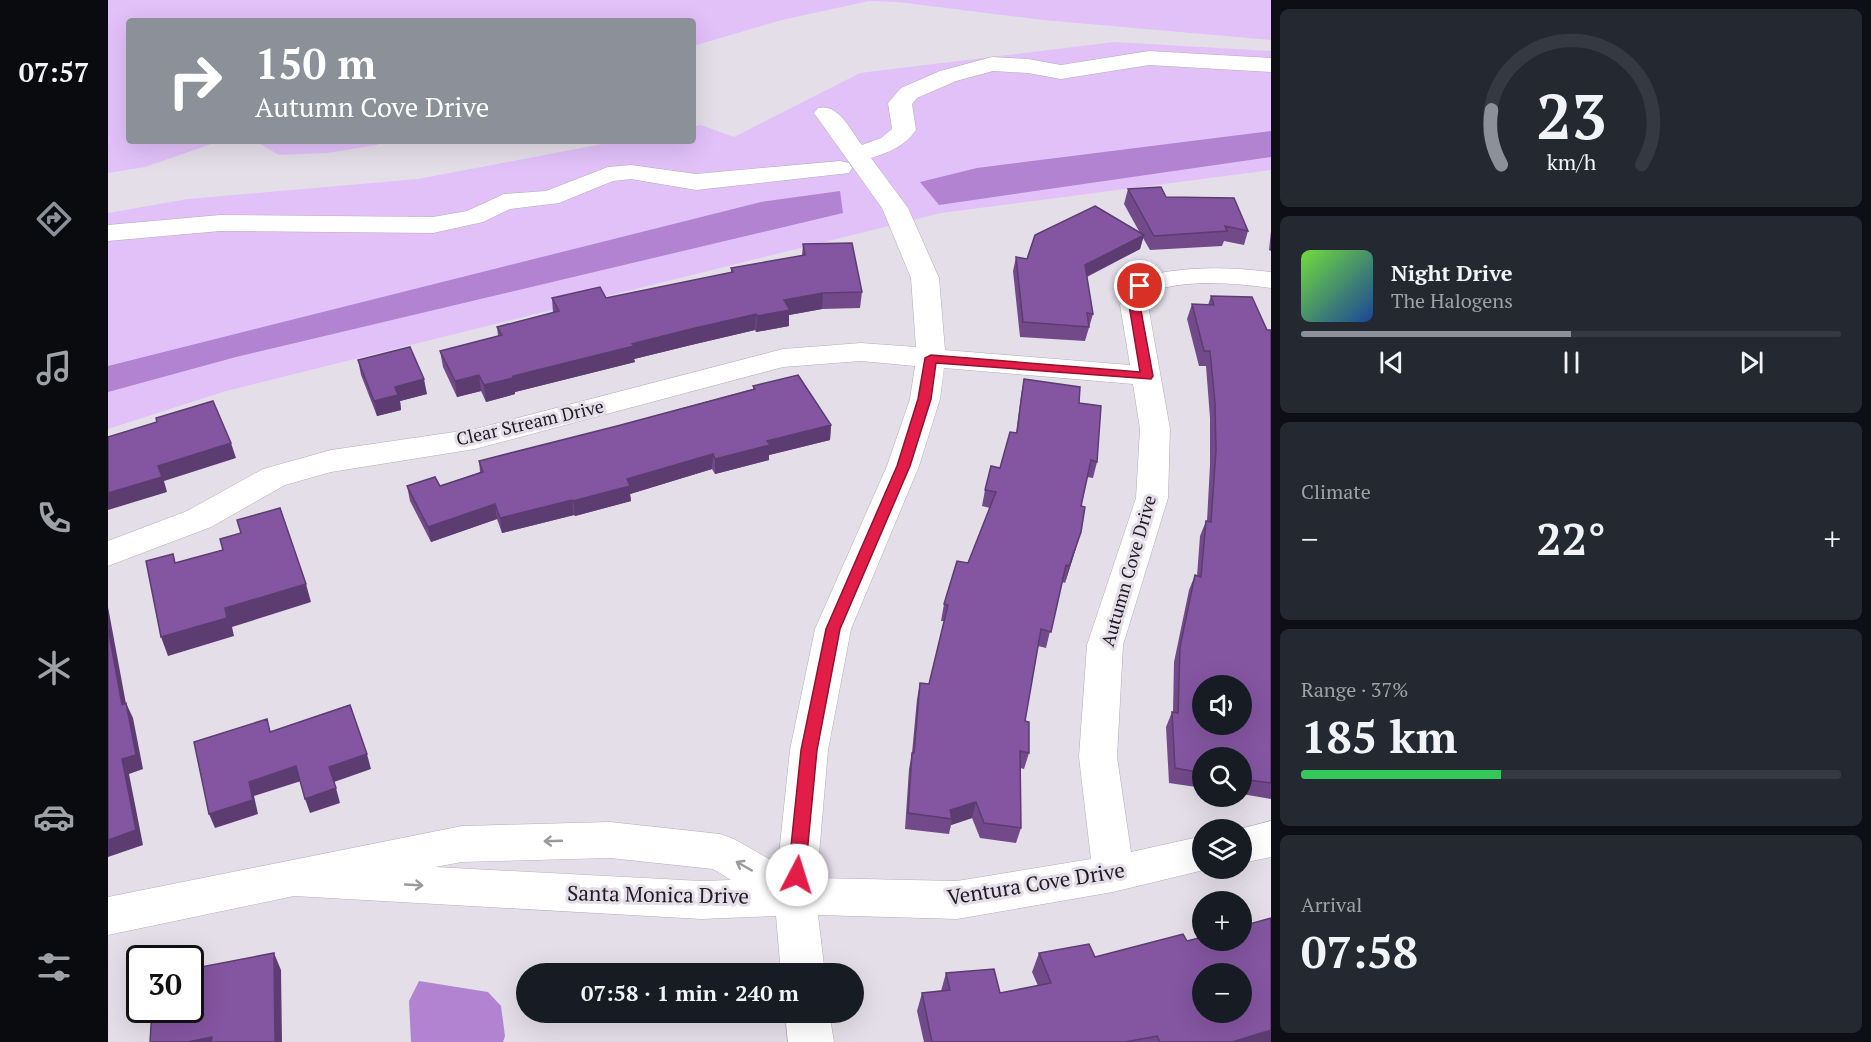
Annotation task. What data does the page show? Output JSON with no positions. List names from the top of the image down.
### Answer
{
  "streets": {
    "street": [
      "Clear Stream Drive",
      "Autumn Cove Drive",
      "Ventura Cove Drive",
      "Santa Monica Drive"
    ]
  },
  "crossings": [
    ["Autumn Cove Drive", "Ventura Cove Drive"],
    ["Ventura Cove Drive", "Santa Monica Drive"]
  ],
  "page": {
    "tabs": "07:57",
    "turn": ["150 m", "Autumn Cove Drive"],
    "song": ["Night Drive", "The Halogens"],
    "tile": [
      "Climate",
      ["Range · 37%", "185 km"],
      ["Arrival", "07:58"]
    ],
    "heat": ["−", "22°", "+"],
    "map_buttons": ["+", "−"],
    "limit": "30",
    "trip": "07:58 · 1 min · 240 m",
    "gauge": ["23", "km/h"]
  }
}
